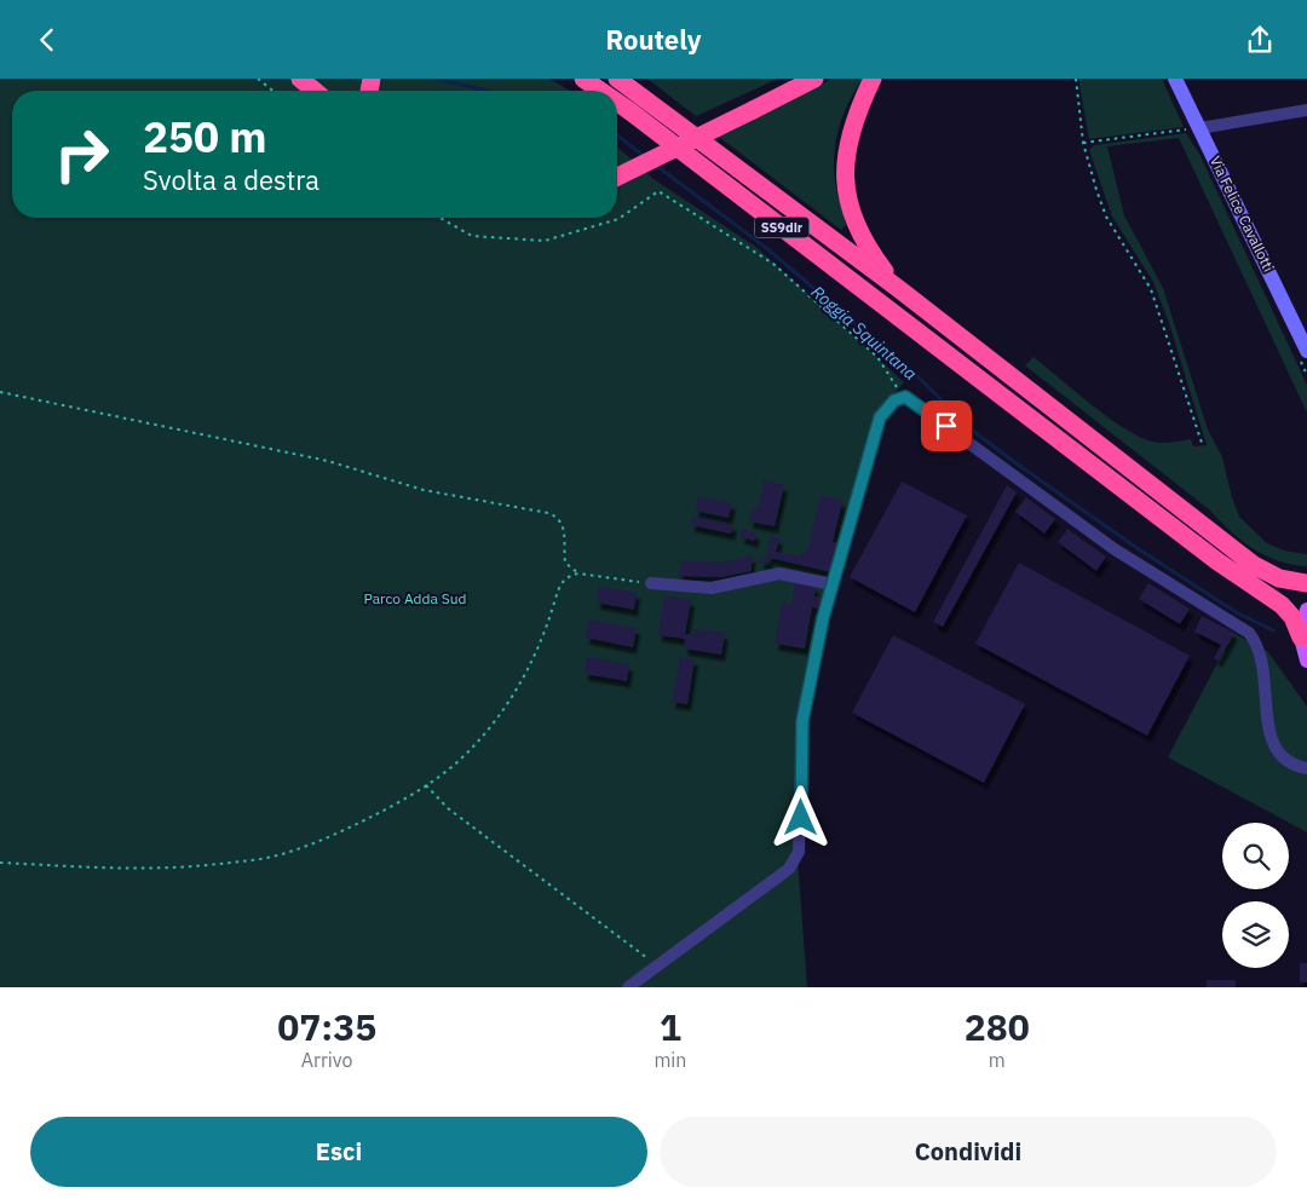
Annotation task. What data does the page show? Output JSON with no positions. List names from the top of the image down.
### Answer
{
  "streets": {
    "highway": ["SS9dir"],
    "street": ["Via Felice Cavallotti"]
  },
  "water": ["Roggia Squintana"],
  "parks": ["Parco Adda Sud"],
  "page": {
    "header": "Routely",
    "turn": ["250 m", "Svolta a destra"],
    "eta": [
      "07:35",
      "Arrivo",
      "1",
      "min",
      "280",
      "m"
    ],
    "buttons": ["Esci", "Condividi"]
  }
}
